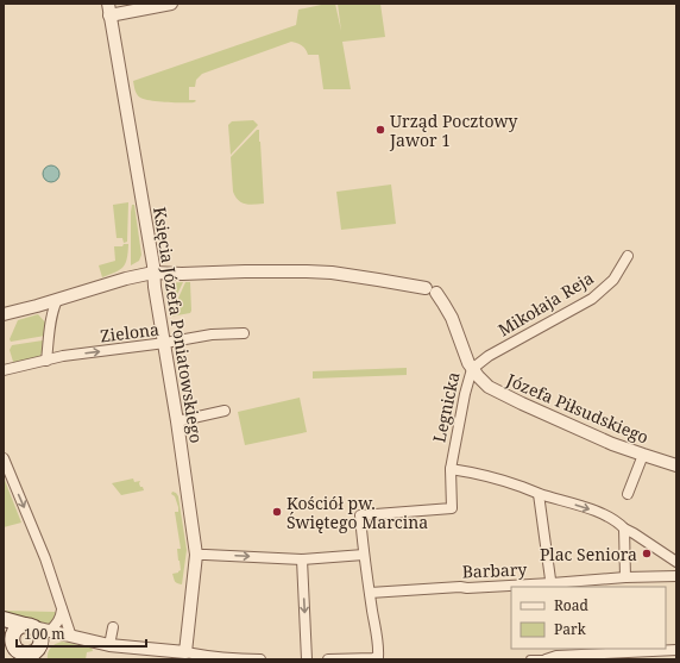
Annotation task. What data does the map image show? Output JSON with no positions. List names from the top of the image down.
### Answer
{
  "streets": {
    "street": [
      "Mikołaja Reja",
      "Księcia Józefa Poniatowskiego",
      "Zielona",
      "Legnicka",
      "Józefa Piłsudskiego",
      "Barbary"
    ]
  },
  "crossings": [
    ["Mikołaja Reja", "Legnicka"],
    ["Mikołaja Reja", "Józefa Piłsudskiego"],
    ["Księcia Józefa Poniatowskiego", "Zielona"],
    ["Księcia Józefa Poniatowskiego", "Legnicka"],
    ["Legnicka", "Józefa Piłsudskiego"]
  ],
  "places": ["Urząd Pocztowy Jawor 1", "Kościół pw. Świętego Marcina", "Plac Seniora"],
  "legend": ["Road", "Park"],
  "scale_bar": "100 m"
}
